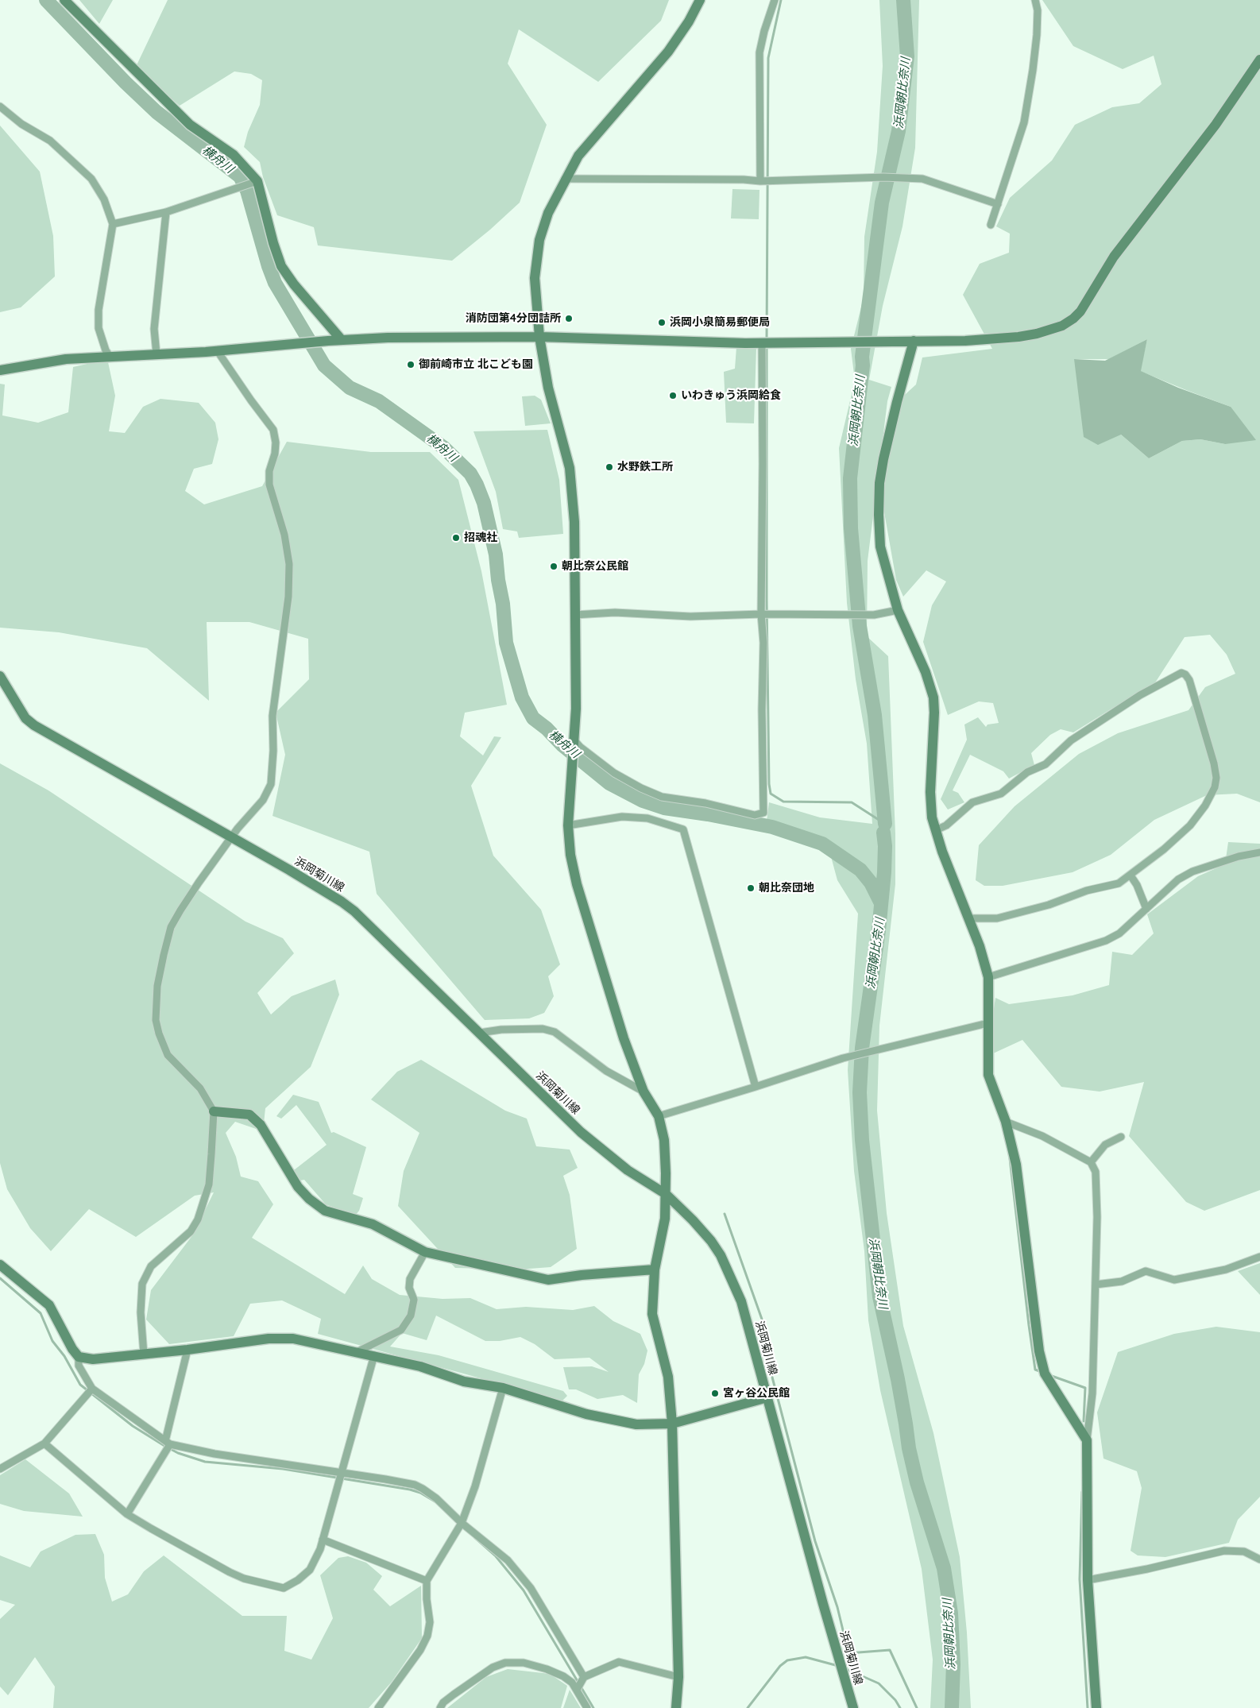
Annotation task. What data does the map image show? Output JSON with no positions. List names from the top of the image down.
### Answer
{
  "streets": {
    "street": ["浜岡菊川線"]
  },
  "water": ["浜岡朝比奈川", "横舟川"],
  "places": [
    "消防団第4分団詰所",
    "浜岡小泉簡易郵便局",
    "御前崎市立 北こども園",
    "いわきゅう浜岡給食",
    "水野鉄工所",
    "招魂社",
    "朝比奈公民館",
    "朝比奈団地",
    "宮ヶ谷公民館"
  ]
}
